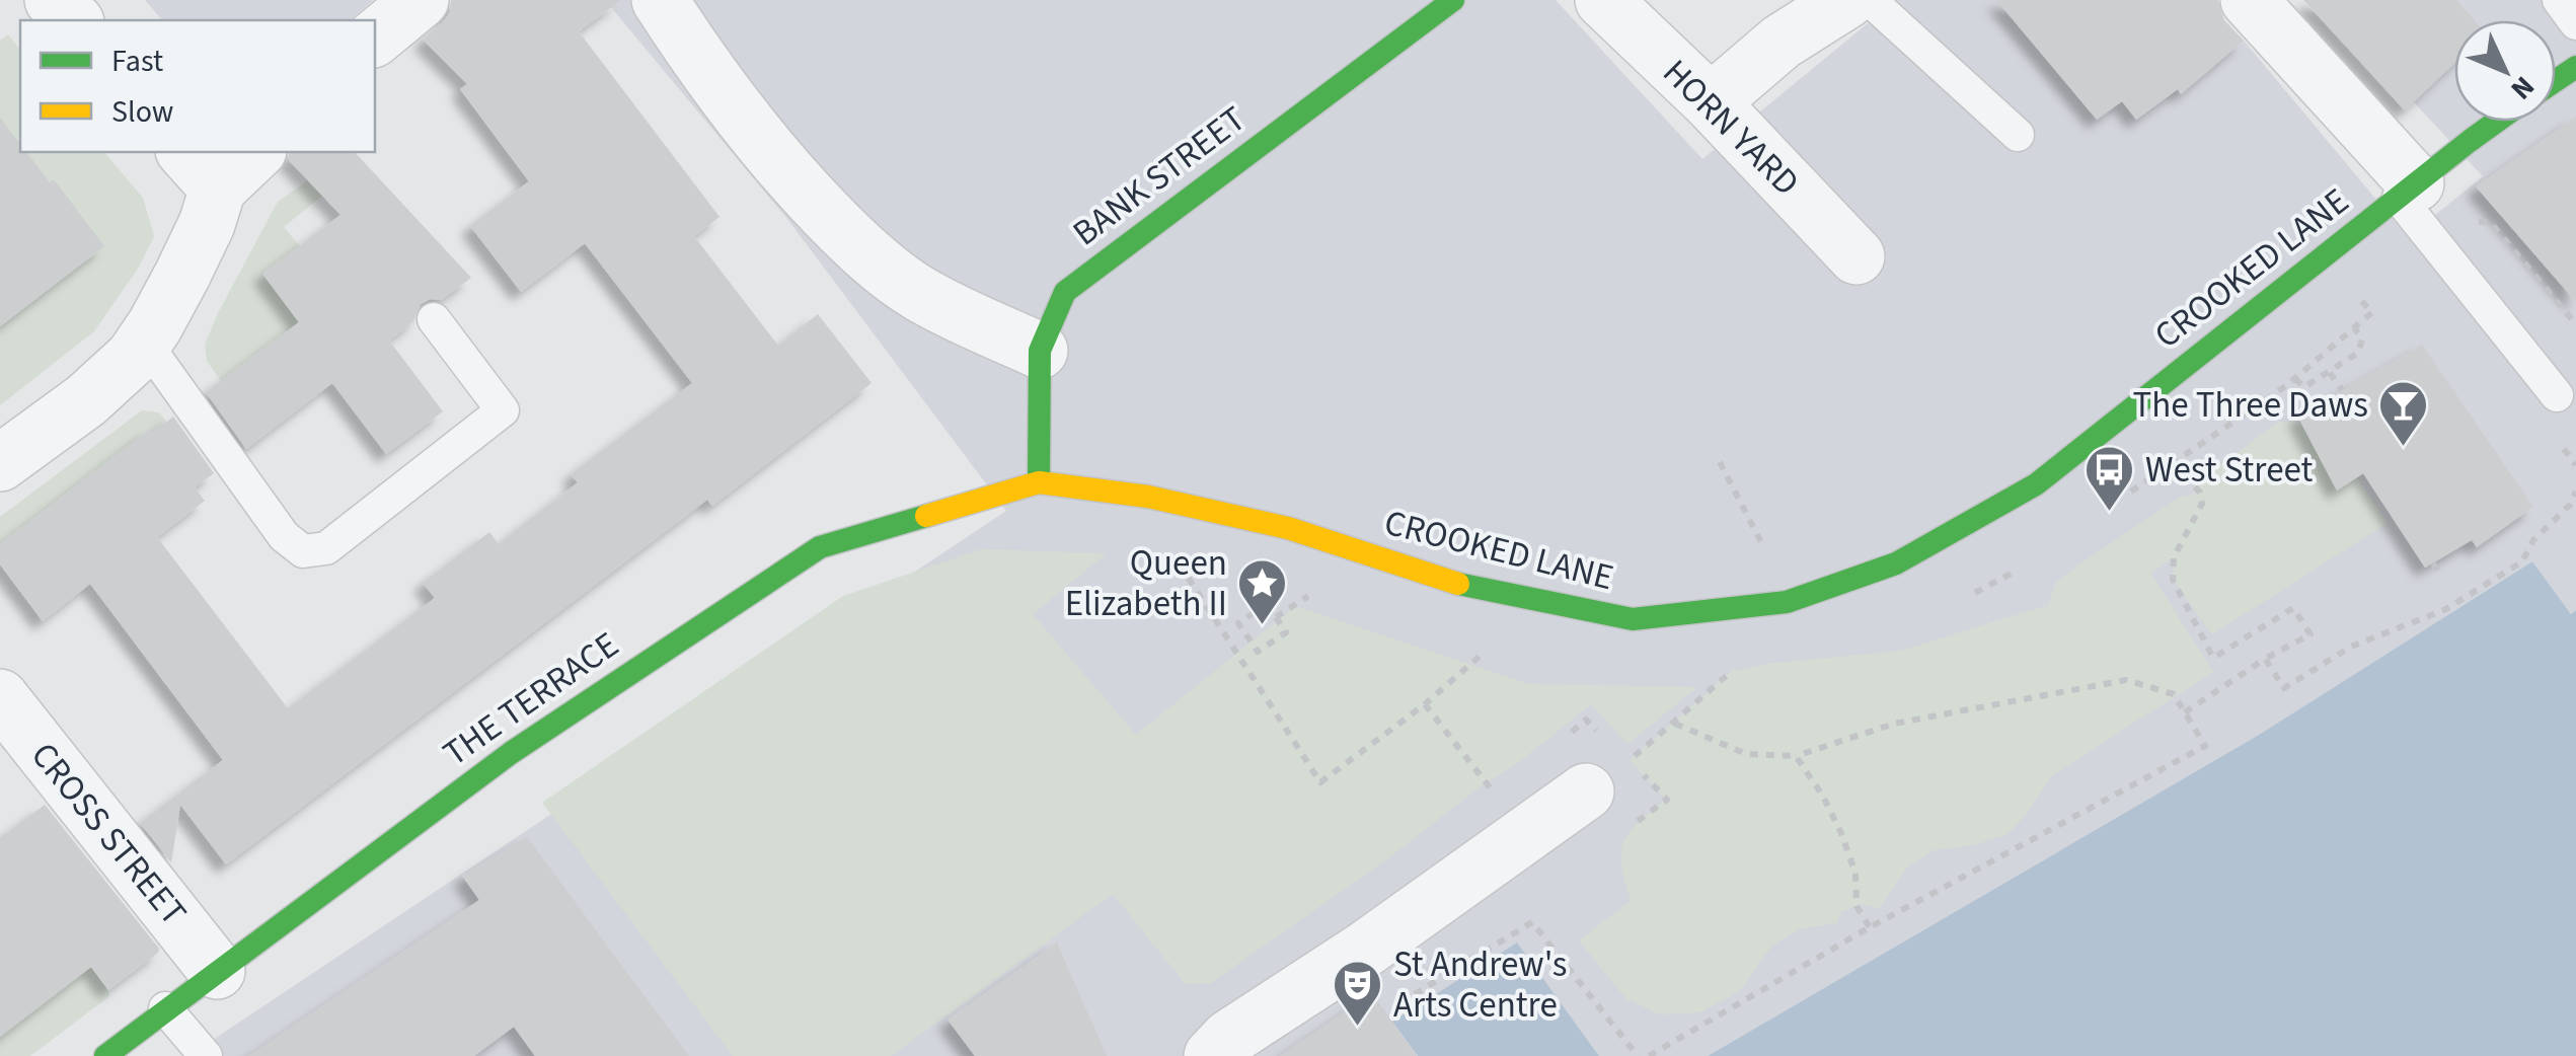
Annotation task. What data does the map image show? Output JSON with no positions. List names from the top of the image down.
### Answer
{
  "streets": {
    "main road": ["BANK STREET", "CROOKED LANE", "THE TERRACE"],
    "street": ["HORN YARD", "CROSS STREET"]
  },
  "crossings": [
    ["BANK STREET", "CROOKED LANE"],
    ["BANK STREET", "THE TERRACE"],
    ["CROOKED LANE", "THE TERRACE"],
    ["THE TERRACE", "CROSS STREET"]
  ],
  "places": {
    "bar": ["The Three Daws"],
    "bus stop": ["West Street"],
    "place": ["Queen Elizabeth II"],
    "theatre": ["St Andrew's Arts Centre"]
  },
  "legend": ["Fast", "Slow"],
  "north": "bottom right"
}
